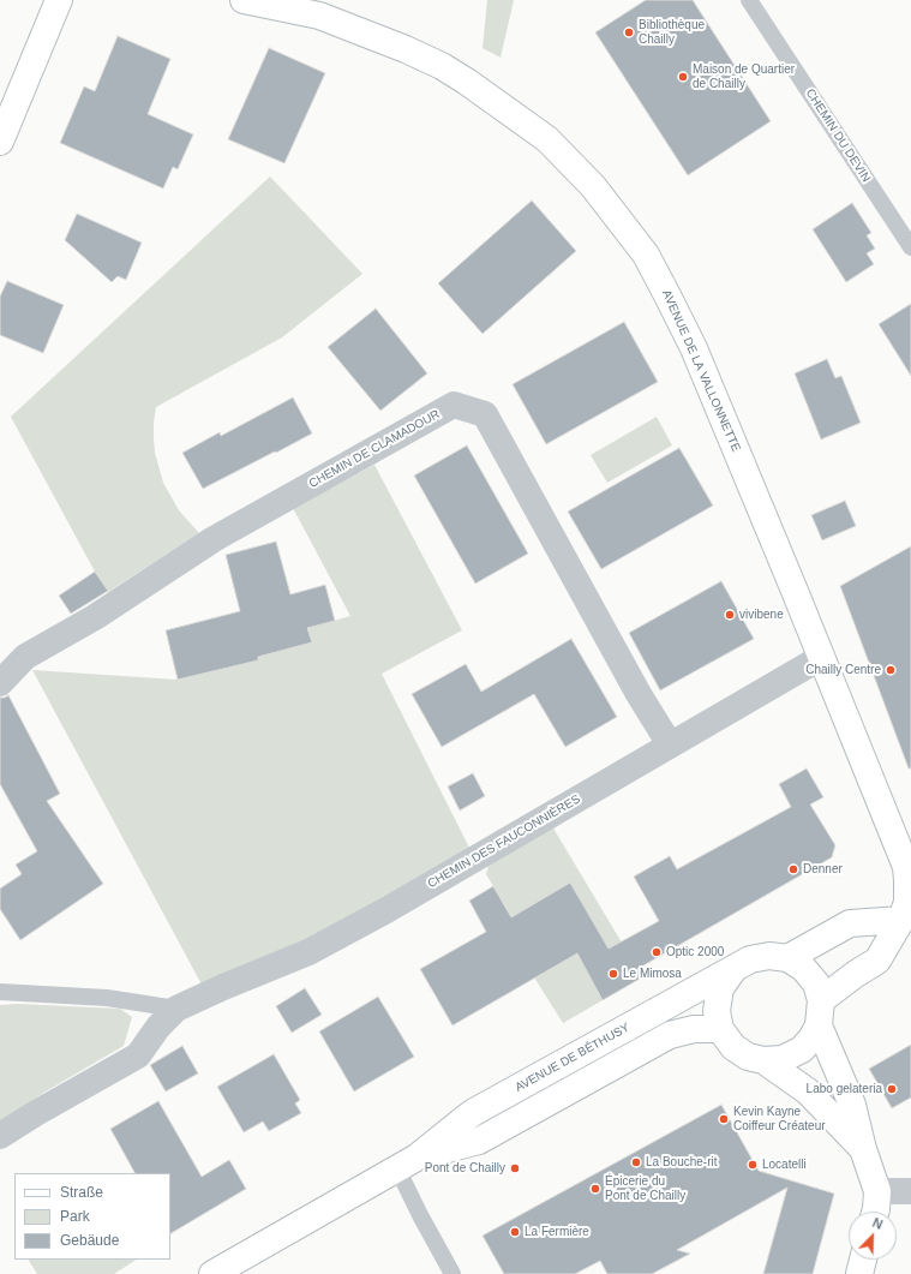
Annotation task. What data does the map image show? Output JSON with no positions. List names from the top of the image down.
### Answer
{
  "streets": {
    "street": [
      "AVENUE DE LA VALLONNETTE",
      "CHEMIN DE CLAMADOUR",
      "CHEMIN DES FAUCONNIÈRES",
      "AVENUE DE BÉTHUSY"
    ],
    "lane": ["CHEMIN DU DEVIN"]
  },
  "crossings": [
    ["AVENUE DE LA VALLONNETTE", "CHEMIN DES FAUCONNIÈRES"],
    ["AVENUE DE LA VALLONNETTE", "AVENUE DE BÉTHUSY"],
    ["CHEMIN DE CLAMADOUR", "CHEMIN DES FAUCONNIÈRES"]
  ],
  "places": [
    "Bibliothèque Chailly",
    "Maison de Quartier de Chailly",
    "vivibene",
    "Chailly Centre",
    "Denner",
    "Optic 2000",
    "Le Mimosa",
    "Labo gelateria",
    "Kevin Kayne Coiffeur Créateur",
    "La Bouche-rit",
    "Locatelli",
    "Pont de Chailly",
    "Épicerie du Pont de Chailly",
    "La Fermière"
  ],
  "legend": ["Straße", "Park", "Gebäude"],
  "north": "top right"
}
